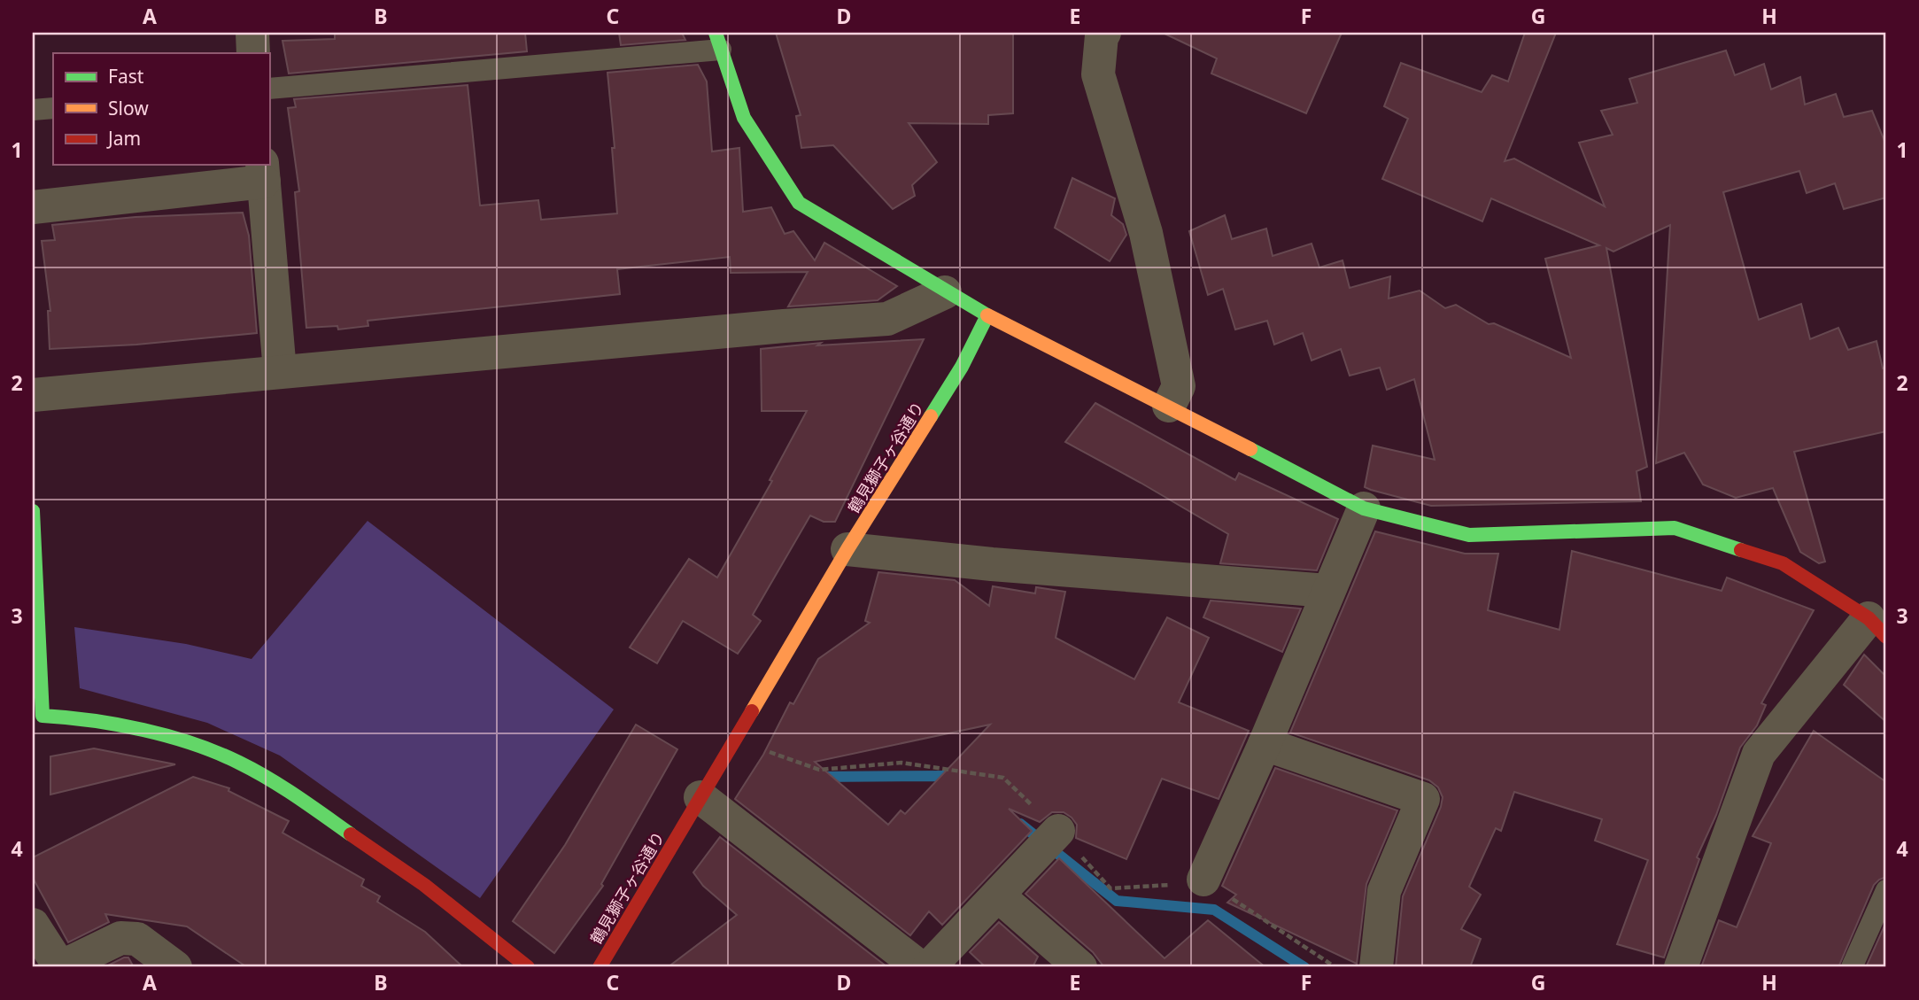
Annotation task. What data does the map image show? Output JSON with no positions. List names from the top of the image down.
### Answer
{
  "streets": {
    "street": ["鶴見獅子ヶ谷通り"]
  },
  "legend": ["Fast", "Slow", "Jam"],
  "grid": {
    "columns": [
      "A",
      "B",
      "C",
      "D",
      "E",
      "F",
      "G",
      "H"
    ],
    "rows": [
      "1",
      "2",
      "3",
      "4"
    ]
  }
}
